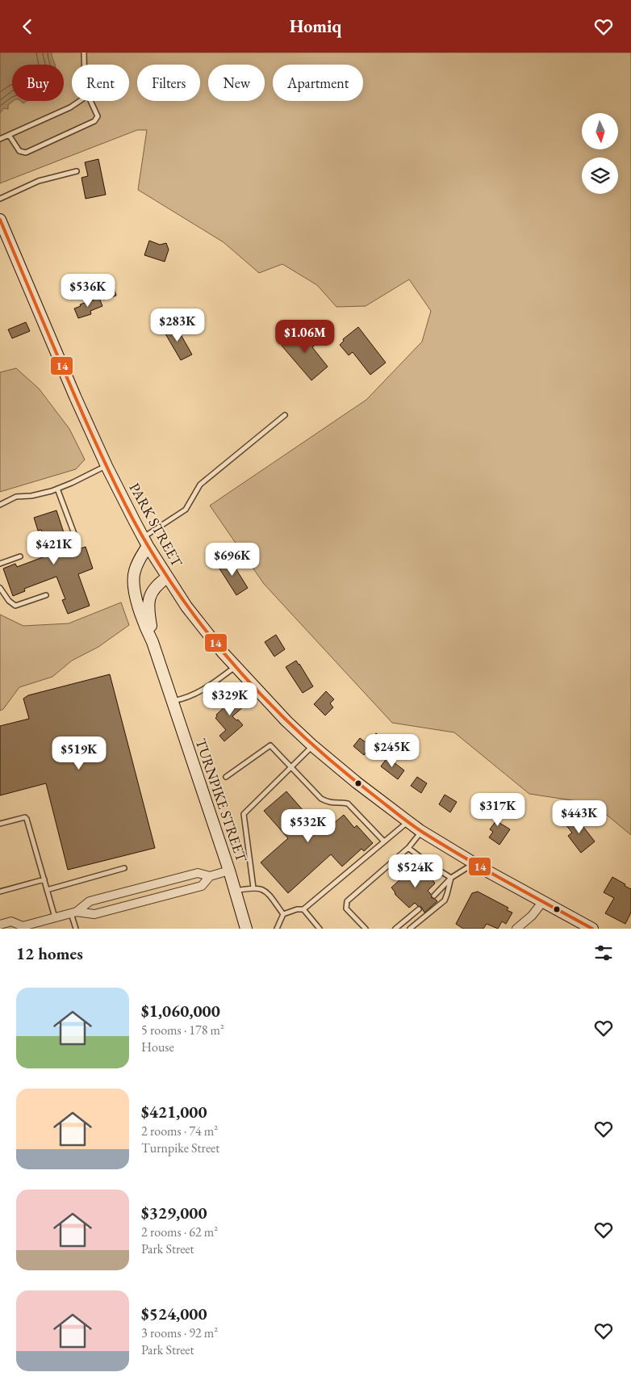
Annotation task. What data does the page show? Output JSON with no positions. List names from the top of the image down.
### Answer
{
  "streets": {
    "main road": ["PARK STREET", "TURNPIKE STREET"]
  },
  "crossings": [
    ["PARK STREET", "TURNPIKE STREET"]
  ],
  "lines": ["transit line 14"],
  "north": "bottom",
  "page": {
    "header": "Homiq",
    "chip": [
      "Buy",
      "Rent",
      "Filters",
      "New",
      "Apartment"
    ],
    "price": [
      "$536K",
      "$283K",
      "$1.06M",
      "$421K",
      "$696K",
      "$329K",
      "$245K",
      "$519K",
      "$317K",
      "$443K",
      "$532K",
      "$524K"
    ],
    "heading": "12 homes",
    "list": [
      {
        "name": "$1,060,000",
        "note": "5 rooms · 178 m² · House"
      },
      {
        "name": "$421,000",
        "note": "2 rooms · 74 m² · Turnpike Street"
      },
      {
        "name": "$329,000",
        "note": "2 rooms · 62 m² · Park Street"
      },
      {
        "name": "$524,000",
        "note": "3 rooms · 92 m² · Park Street"
      }
    ]
  }
}
